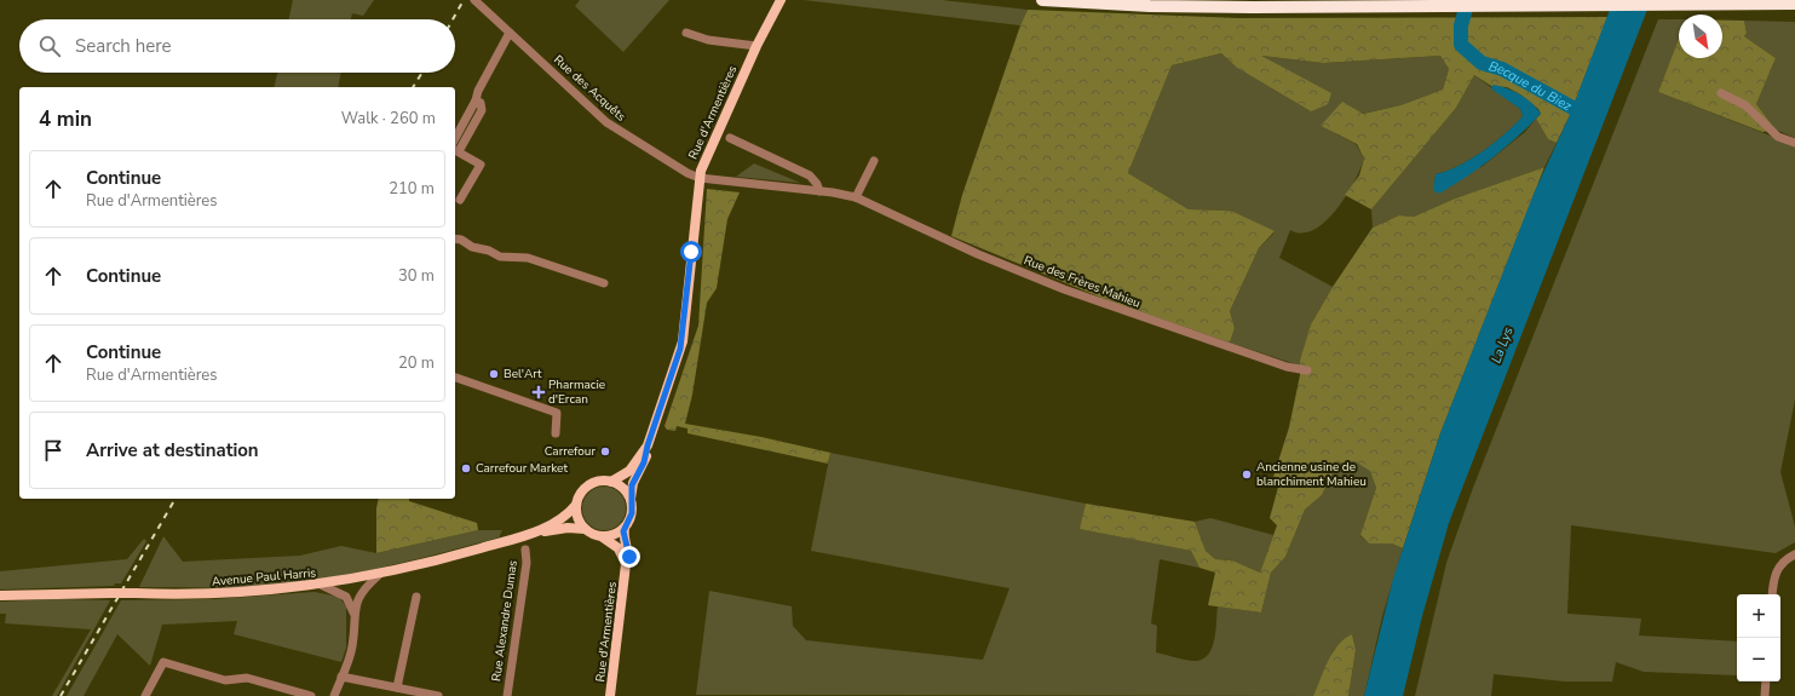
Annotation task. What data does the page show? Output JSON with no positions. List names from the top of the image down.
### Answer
{
  "streets": {
    "main road": ["Rue d'Armentières", "Avenue Paul Harris"],
    "street": ["Rue des Acquêts", "Rue des Frères Mahieu", "Rue Alexandre Dumas"]
  },
  "crossings": [
    ["Rue des Acquêts", "Rue d'Armentières"],
    ["Rue des Acquêts", "Rue des Frères Mahieu"],
    ["Rue d'Armentières", "Rue des Frères Mahieu"],
    ["Rue d'Armentières", "Avenue Paul Harris"]
  ],
  "water": ["Becque du Biez", "La Lys"],
  "places": {
    "other": [
      "Bel'Art",
      "Carrefour",
      "Carrefour Market",
      "Ancienne usine de blanchiment Mahieu"
    ],
    "health": ["Pharmacie d'Ercan"]
  },
  "north": "bottom right",
  "page": {
    "search": "Search here",
    "heading": ["4 min", "Walk · 260 m"],
    "list": [
      ["Continue", "Rue d'Armentières", "210 m"],
      ["Continue", "30 m"],
      ["Continue", "Rue d'Armentières", "20 m"],
      "Arrive at destination"
    ],
    "map_buttons": ["+", "−"]
  }
}
